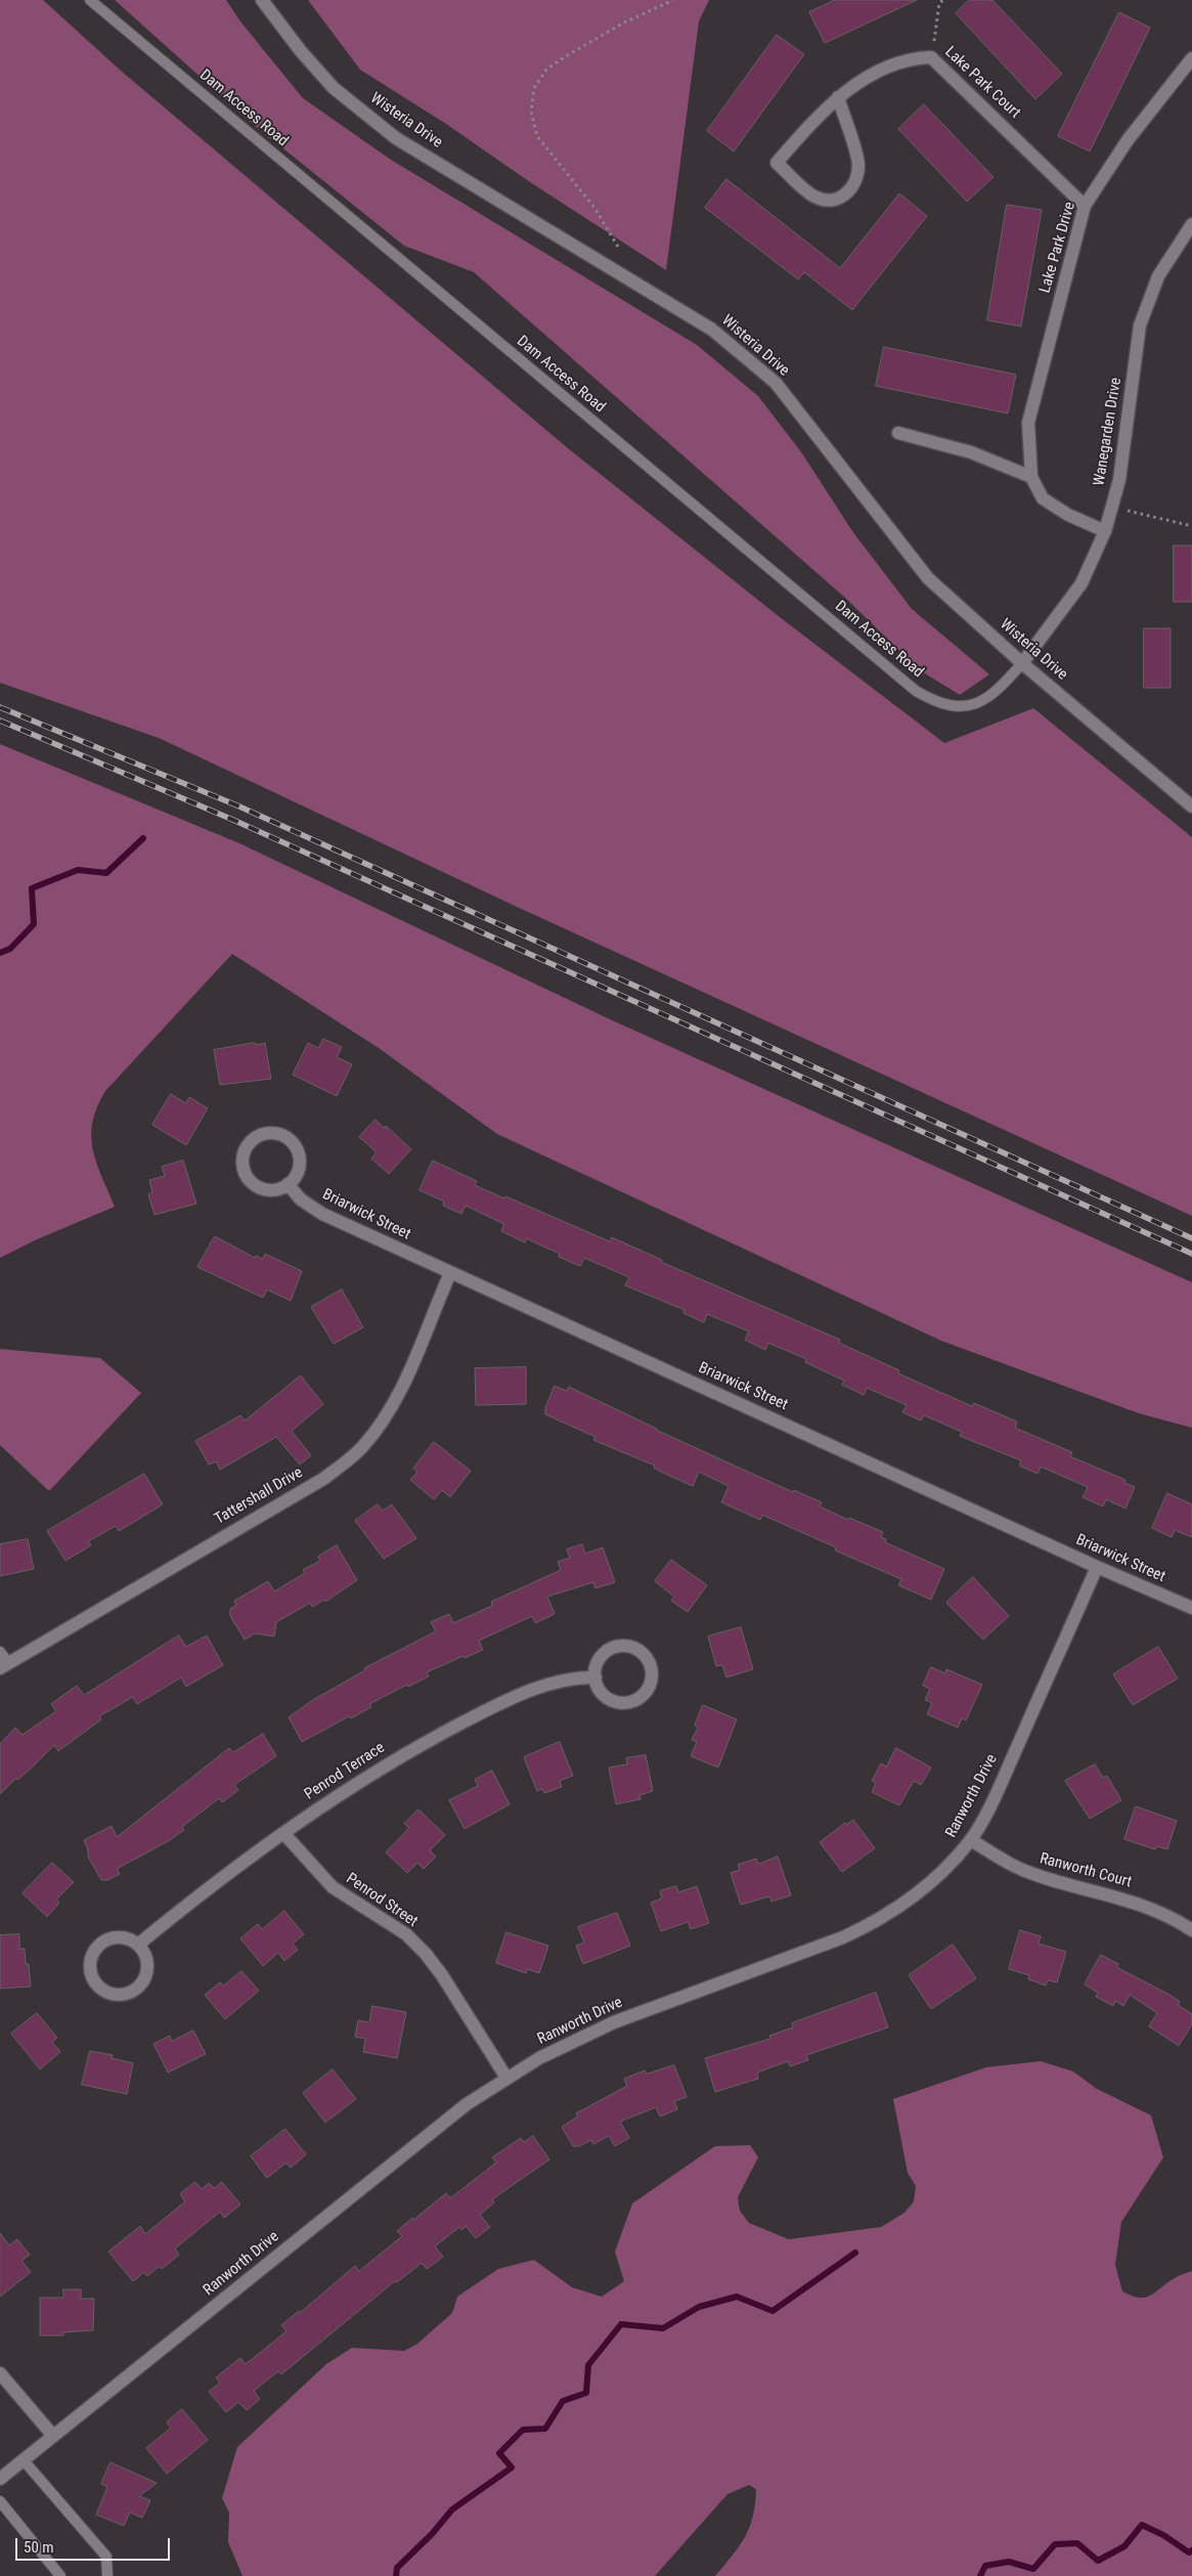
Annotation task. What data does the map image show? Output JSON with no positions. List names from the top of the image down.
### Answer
{
  "streets": {
    "street": [
      "Lake Park Court",
      "Wisteria Drive",
      "Lake Park Drive",
      "Wanegarden Drive",
      "Briarwick Street",
      "Tattershall Drive",
      "Penrod Terrace",
      "Ranworth Drive",
      "Ranworth Court",
      "Penrod Street"
    ],
    "lane": ["Dam Access Road"]
  },
  "crossings": [
    ["Lake Park Court", "Lake Park Drive"],
    ["Dam Access Road", "Wisteria Drive"],
    ["Dam Access Road", "Wanegarden Drive"],
    ["Wisteria Drive", "Wanegarden Drive"],
    ["Lake Park Drive", "Wanegarden Drive"],
    ["Briarwick Street", "Tattershall Drive"],
    ["Briarwick Street", "Ranworth Drive"],
    ["Penrod Terrace", "Penrod Street"],
    ["Ranworth Drive", "Ranworth Court"],
    ["Ranworth Drive", "Penrod Street"]
  ],
  "scale_bar": "50 m"
}
